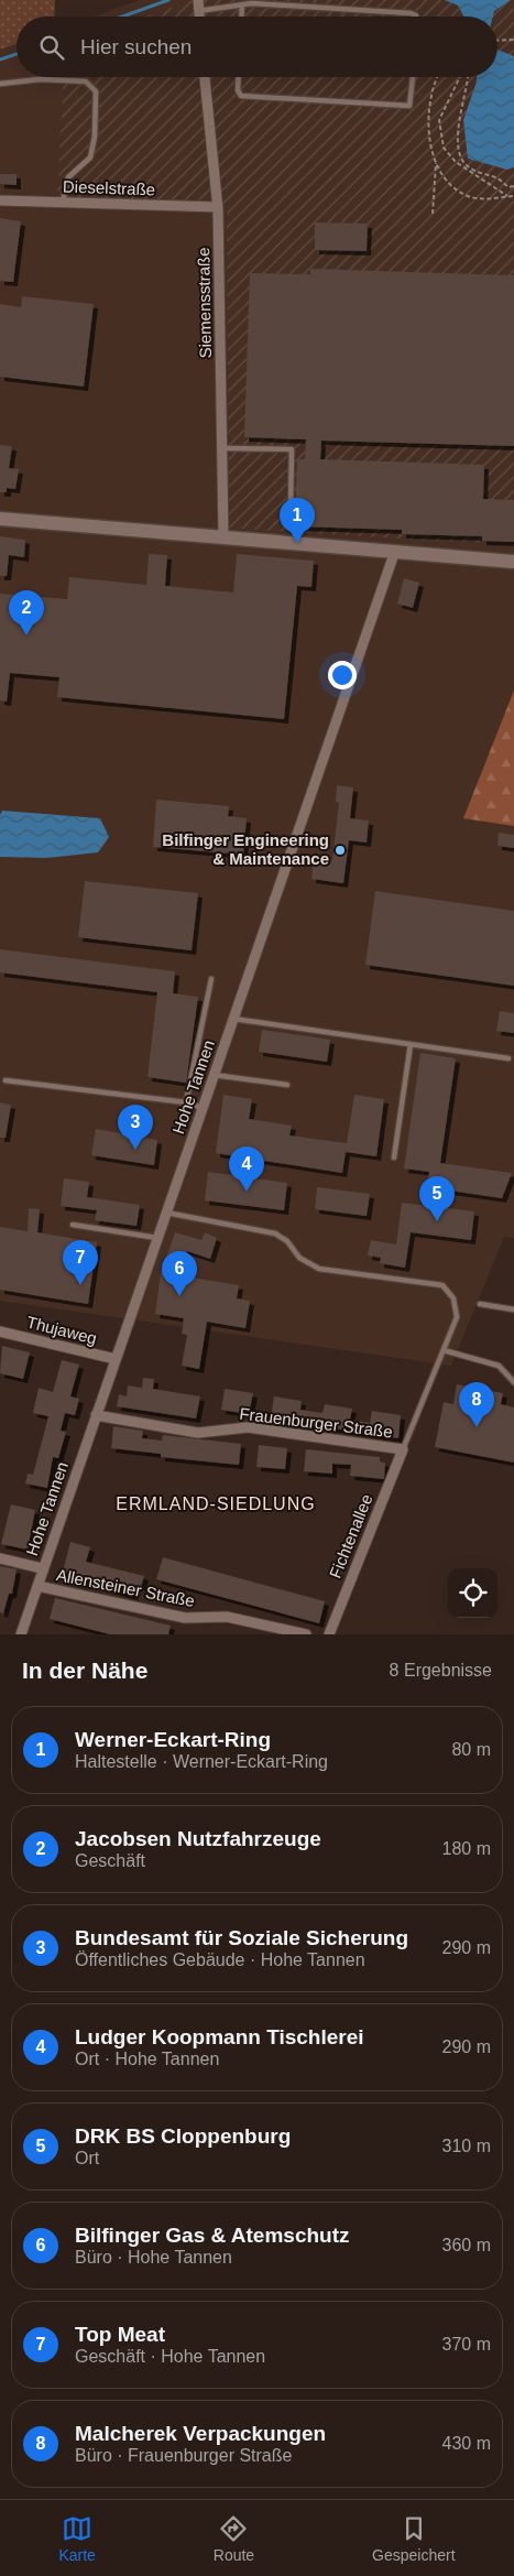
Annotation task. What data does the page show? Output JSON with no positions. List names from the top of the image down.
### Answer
{
  "streets": {
    "street": [
      "Dieselstraße",
      "Siemensstraße",
      "Hohe Tannen",
      "Thujaweg",
      "Frauenburger Straße",
      "Fichtenallee",
      "Allensteiner Straße"
    ]
  },
  "crossings": [
    ["Dieselstraße", "Siemensstraße"],
    ["Hohe Tannen", "Thujaweg"],
    ["Hohe Tannen", "Frauenburger Straße"],
    ["Hohe Tannen", "Allensteiner Straße"],
    ["Frauenburger Straße", "Fichtenallee"]
  ],
  "districts": ["ERMLAND-SIEDLUNG"],
  "places": ["Bilfinger Engineering & Maintenance"],
  "page": {
    "search": "Hier suchen",
    "pins": [
      "1",
      "2",
      "3",
      "4",
      "5",
      "7",
      "6",
      "8"
    ],
    "heading": ["In der Nähe", "8 Ergebnisse"],
    "list": [
      {
        "mark": "1",
        "name": "Werner-Eckart-Ring",
        "note": "Haltestelle · Werner-Eckart-Ring",
        "value": "80 m"
      },
      {
        "mark": "2",
        "name": "Jacobsen Nutzfahrzeuge",
        "note": "Geschäft",
        "value": "180 m"
      },
      {
        "mark": "3",
        "name": "Bundesamt für Soziale Sicherung",
        "note": "Öffentliches Gebäude · Hohe Tannen",
        "value": "290 m"
      },
      {
        "mark": "4",
        "name": "Ludger Koopmann Tischlerei",
        "note": "Ort · Hohe Tannen",
        "value": "290 m"
      },
      {
        "mark": "5",
        "name": "DRK BS Cloppenburg",
        "note": "Ort",
        "value": "310 m"
      },
      {
        "mark": "6",
        "name": "Bilfinger Gas & Atemschutz",
        "note": "Büro · Hohe Tannen",
        "value": "360 m"
      },
      {
        "mark": "7",
        "name": "Top Meat",
        "note": "Geschäft · Hohe Tannen",
        "value": "370 m"
      },
      {
        "mark": "8",
        "name": "Malcherek Verpackungen",
        "note": "Büro · Frauenburger Straße",
        "value": "430 m"
      }
    ],
    "nav": ["Karte", "Route", "Gespeichert"]
  }
}
